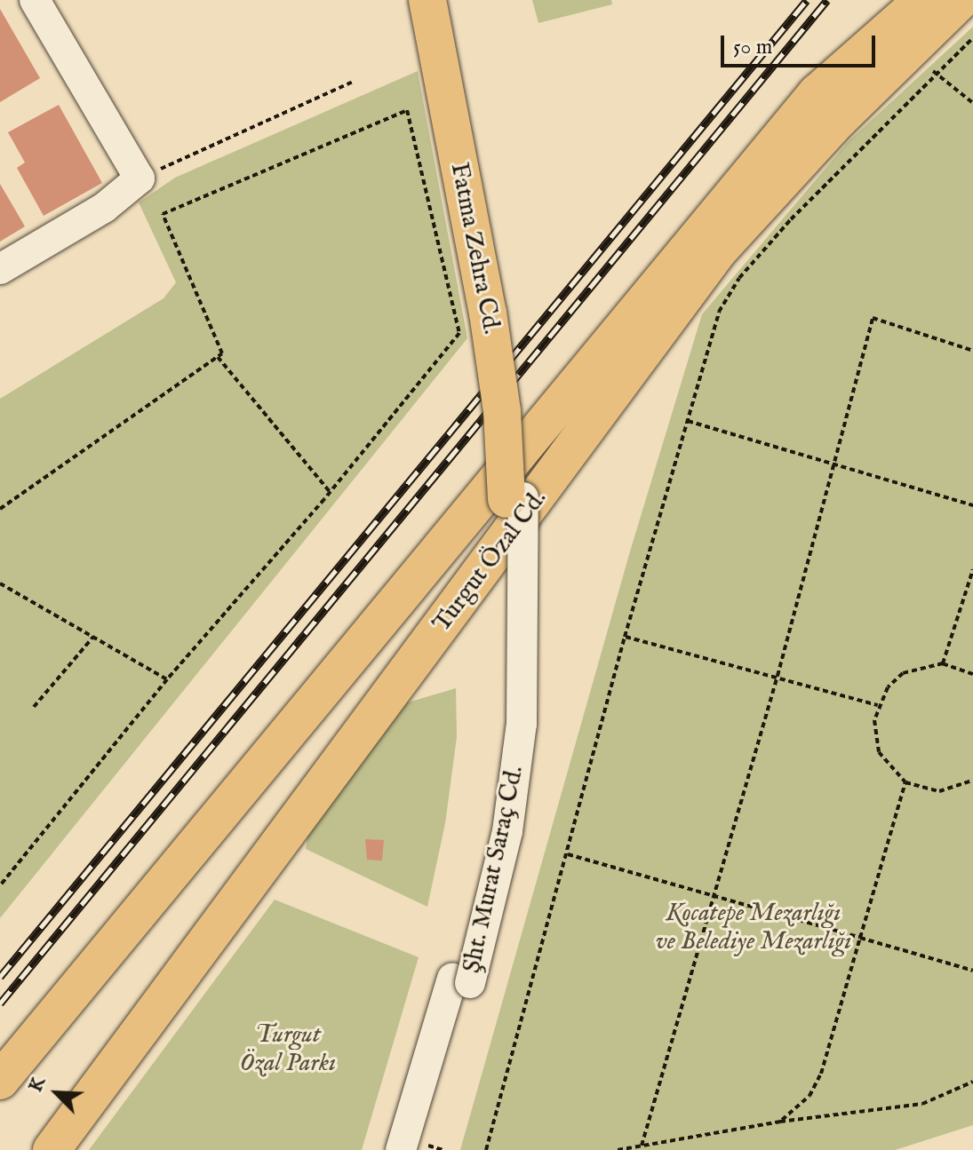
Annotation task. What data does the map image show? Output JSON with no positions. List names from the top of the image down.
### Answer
{
  "streets": {
    "main road": ["Fatma Zehra Cd.", "Turgut Özal Cd."],
    "street": ["Şht. Murat Saraç Cd."]
  },
  "crossings": [
    ["Fatma Zehra Cd.", "Şht. Murat Saraç Cd."]
  ],
  "parks": ["Kocatepe Mezarlığı ve Belediye Mezarlığı", "Turgut Özal Parkı"],
  "scale_bar": "50 m",
  "north": "top left"
}
